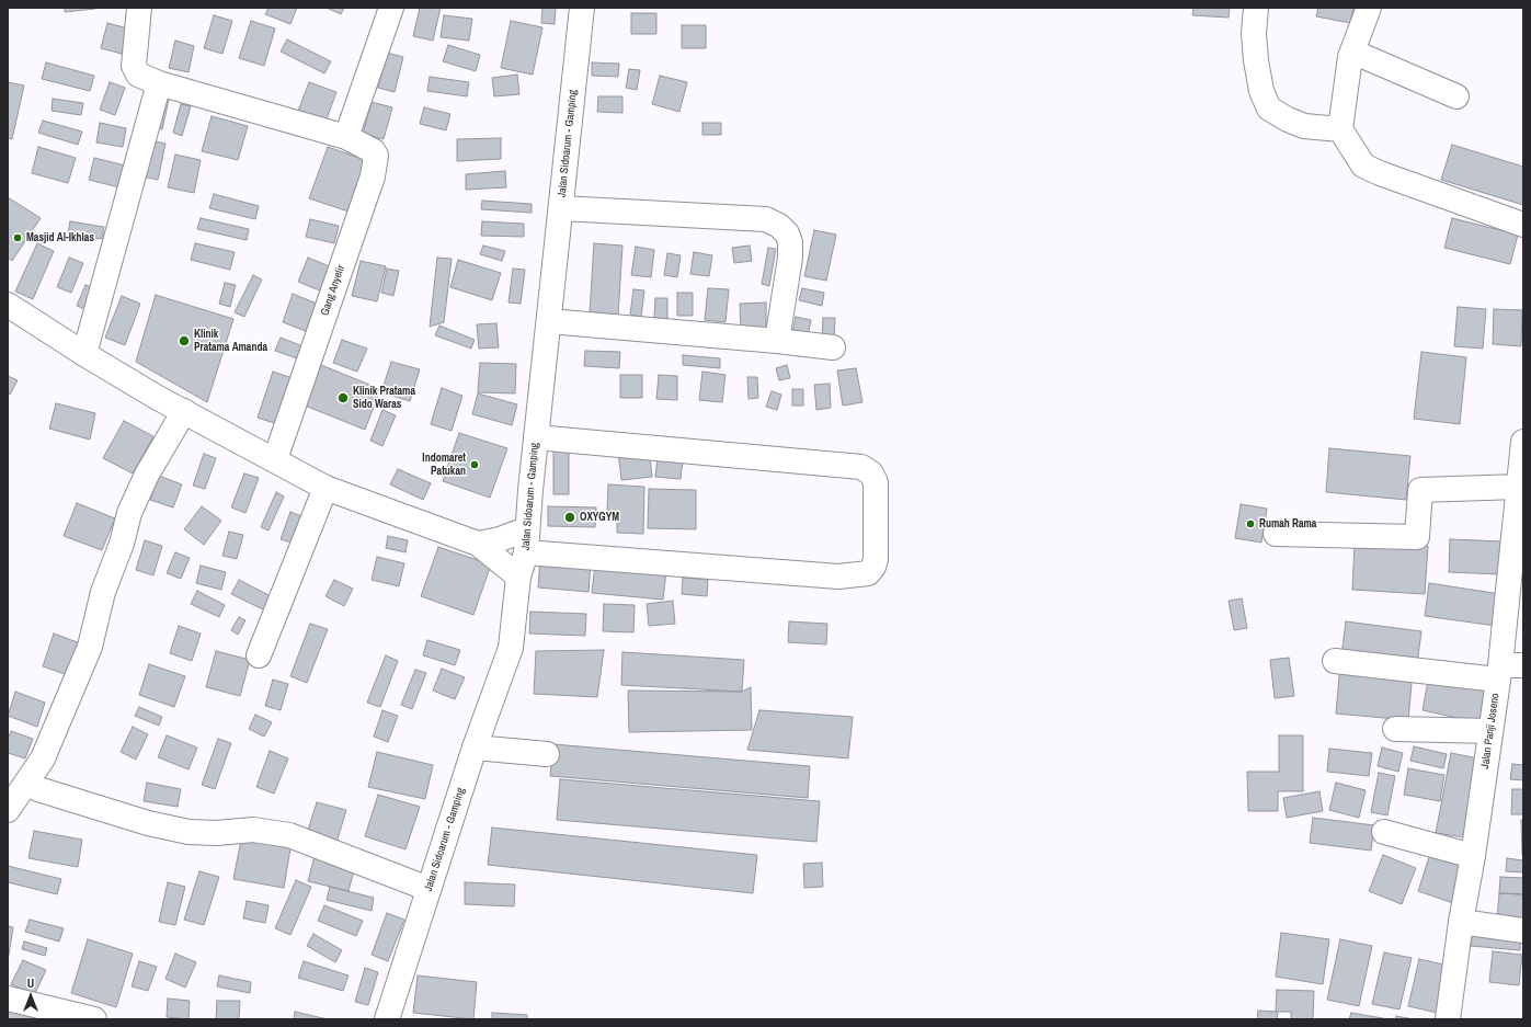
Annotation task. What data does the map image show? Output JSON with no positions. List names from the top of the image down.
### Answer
{
  "streets": {
    "street": ["Jalan Sidoarum - Gamping", "Gang Anyelir", "Jalan Panji Joseno"]
  },
  "places": [
    "Masjid Al-Ikhlas",
    "Klinik Pratama Amanda",
    "Klinik Pratama Sido Waras",
    "Indomaret Patukan",
    "OXYGYM",
    "Rumah Rama"
  ],
  "north": "top"
}
